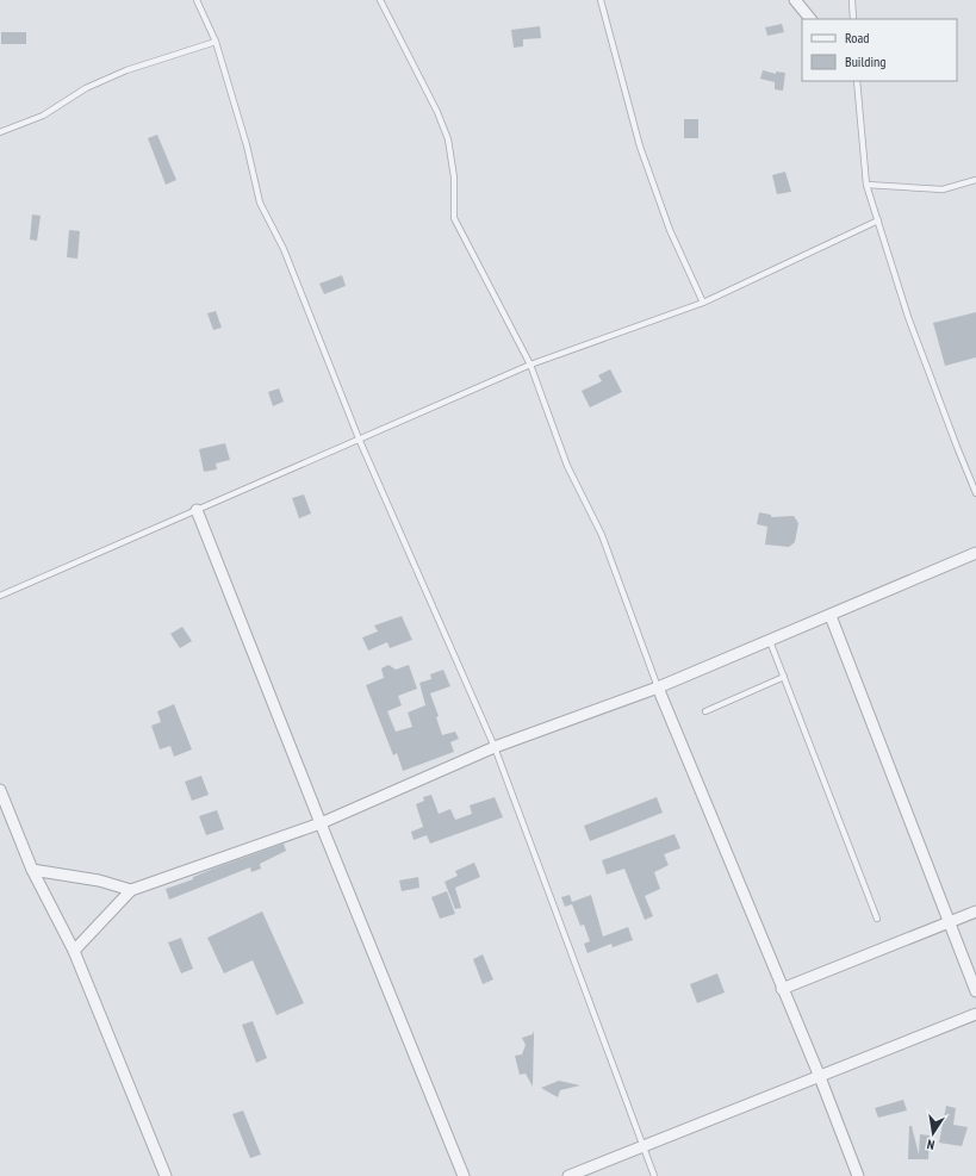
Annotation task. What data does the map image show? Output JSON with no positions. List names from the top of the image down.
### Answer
{
  "legend": ["Road", "Building"],
  "north": "bottom"
}
